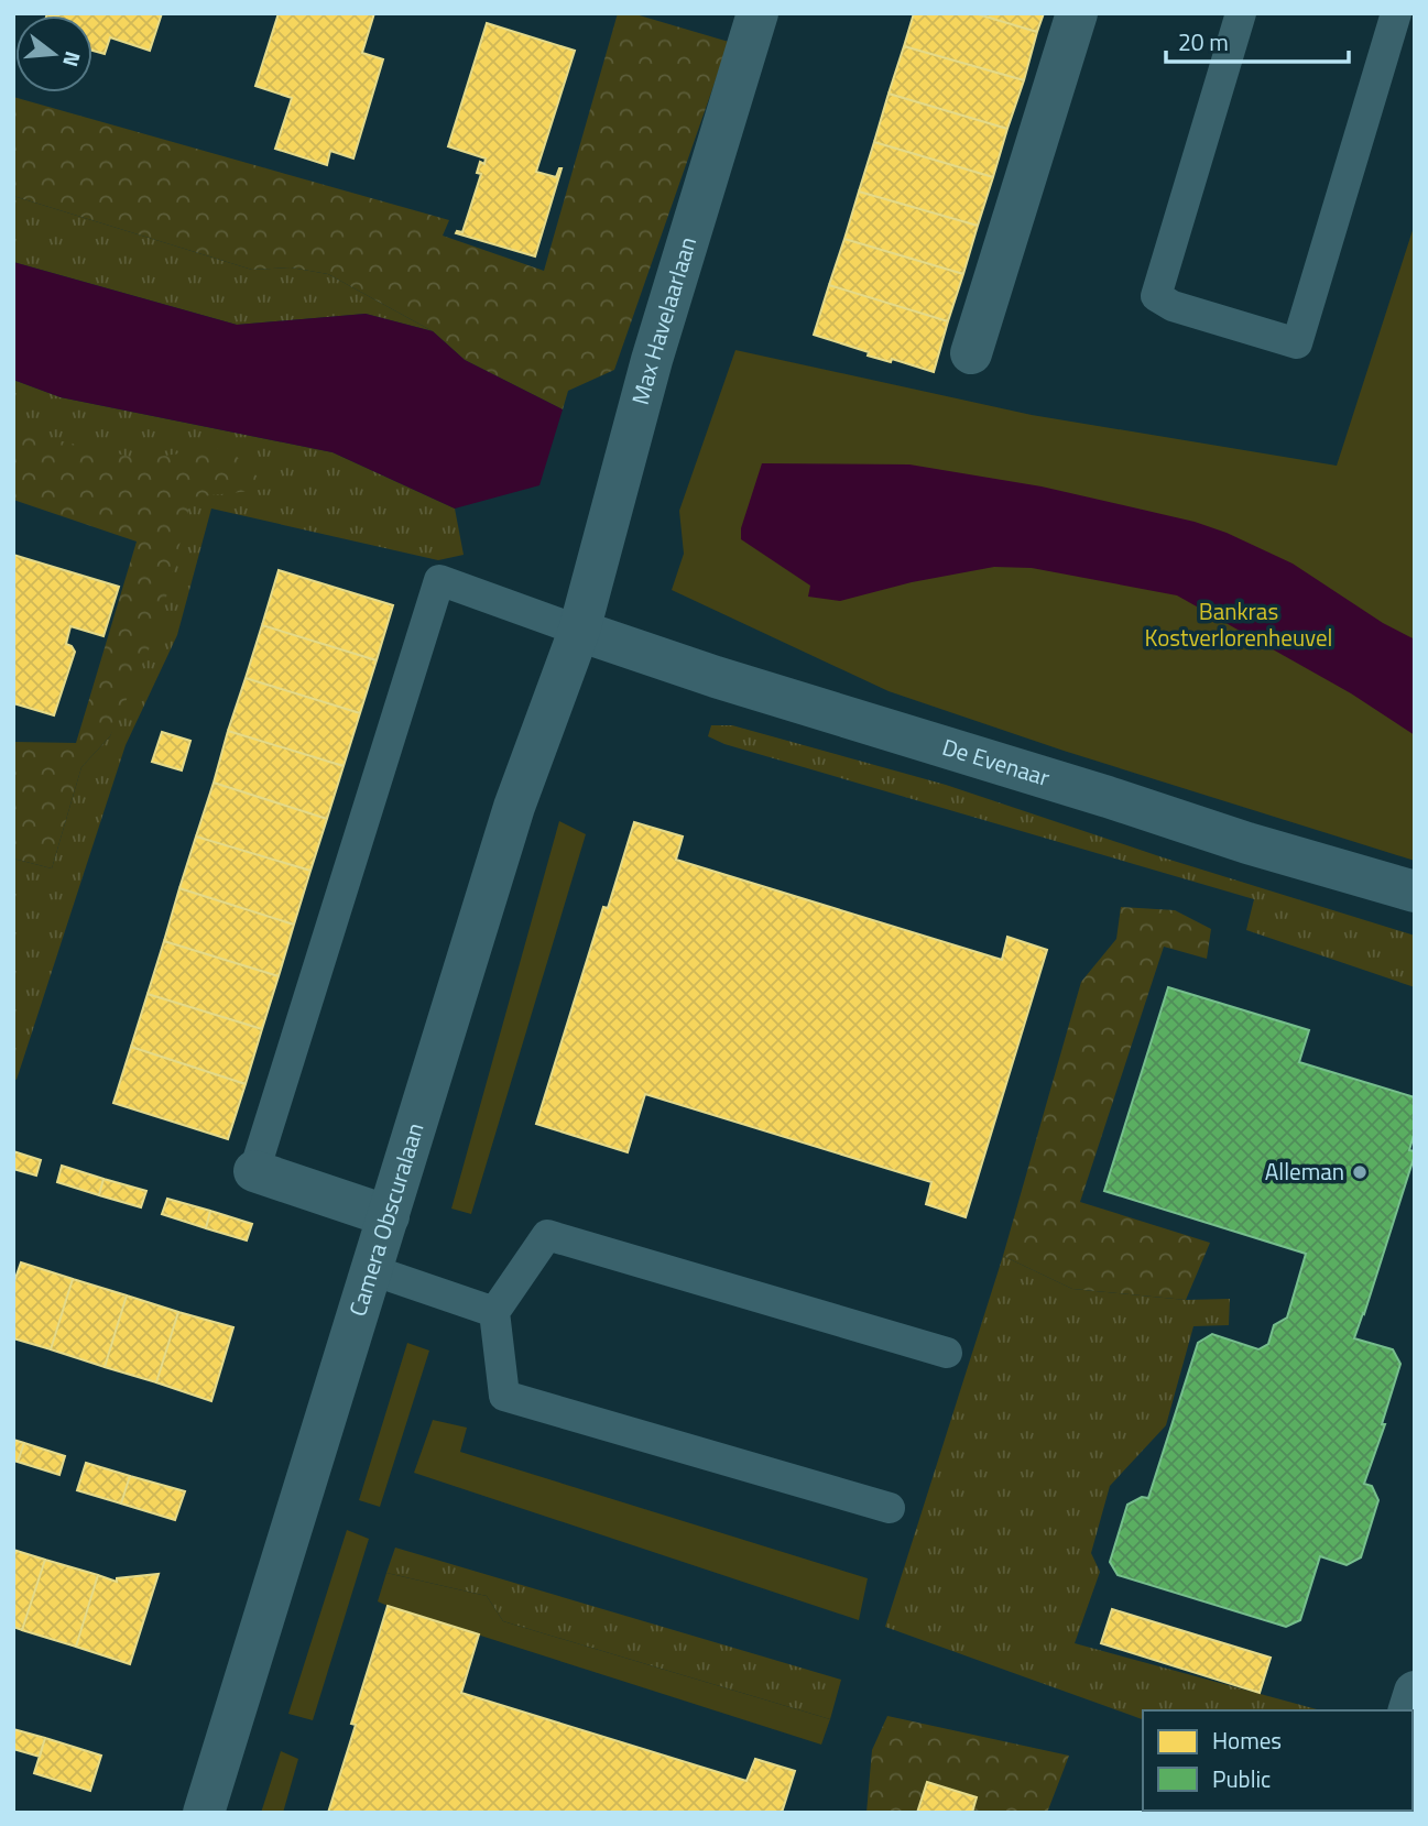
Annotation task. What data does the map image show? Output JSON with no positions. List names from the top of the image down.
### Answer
{
  "streets": {
    "street": ["Max Havelaarlaan", "De Evenaar", "Camera Obscuralaan"]
  },
  "crossings": [
    ["Max Havelaarlaan", "De Evenaar"],
    ["Max Havelaarlaan", "Camera Obscuralaan"],
    ["De Evenaar", "Camera Obscuralaan"]
  ],
  "parks": ["Bankras Kostverlorenheuvel"],
  "places": ["Alleman"],
  "legend": ["Homes", "Public"],
  "scale_bar": "20 m",
  "north": "right"
}
